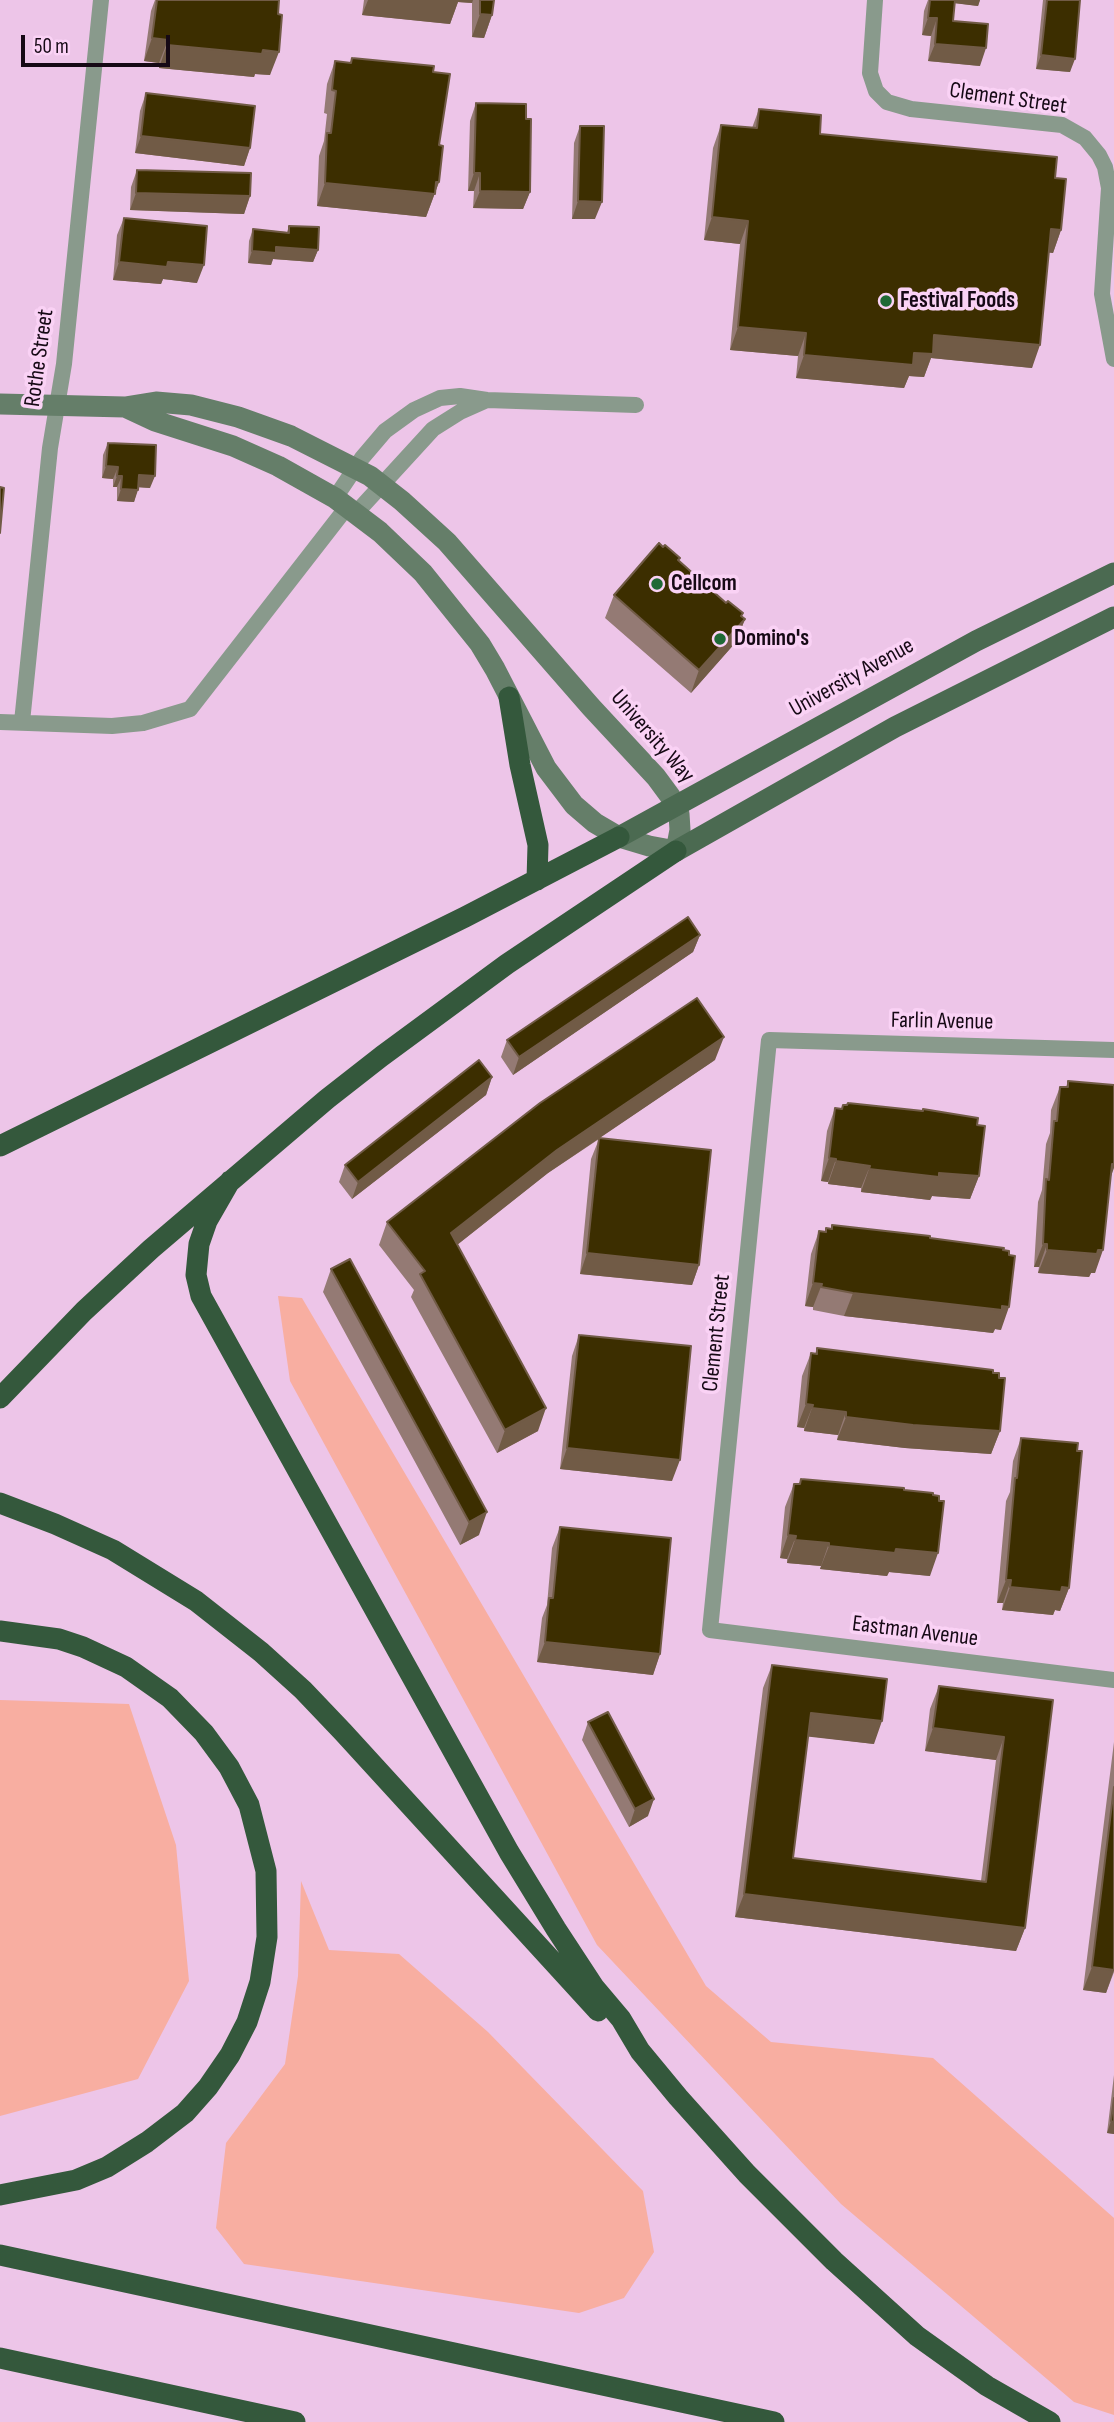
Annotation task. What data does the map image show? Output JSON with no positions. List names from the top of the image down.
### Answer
{
  "streets": {
    "main road": ["University Avenue", "University Way"],
    "street": [
      "Clement Street",
      "Rothe Street",
      "Farlin Avenue",
      "Eastman Avenue"
    ]
  },
  "crossings": [
    ["Clement Street", "Farlin Avenue"],
    ["Clement Street", "Eastman Avenue"],
    ["University Avenue", "University Way"]
  ],
  "places": ["Festival Foods", "Cellcom", "Domino's"],
  "scale_bar": "50 m"
}
